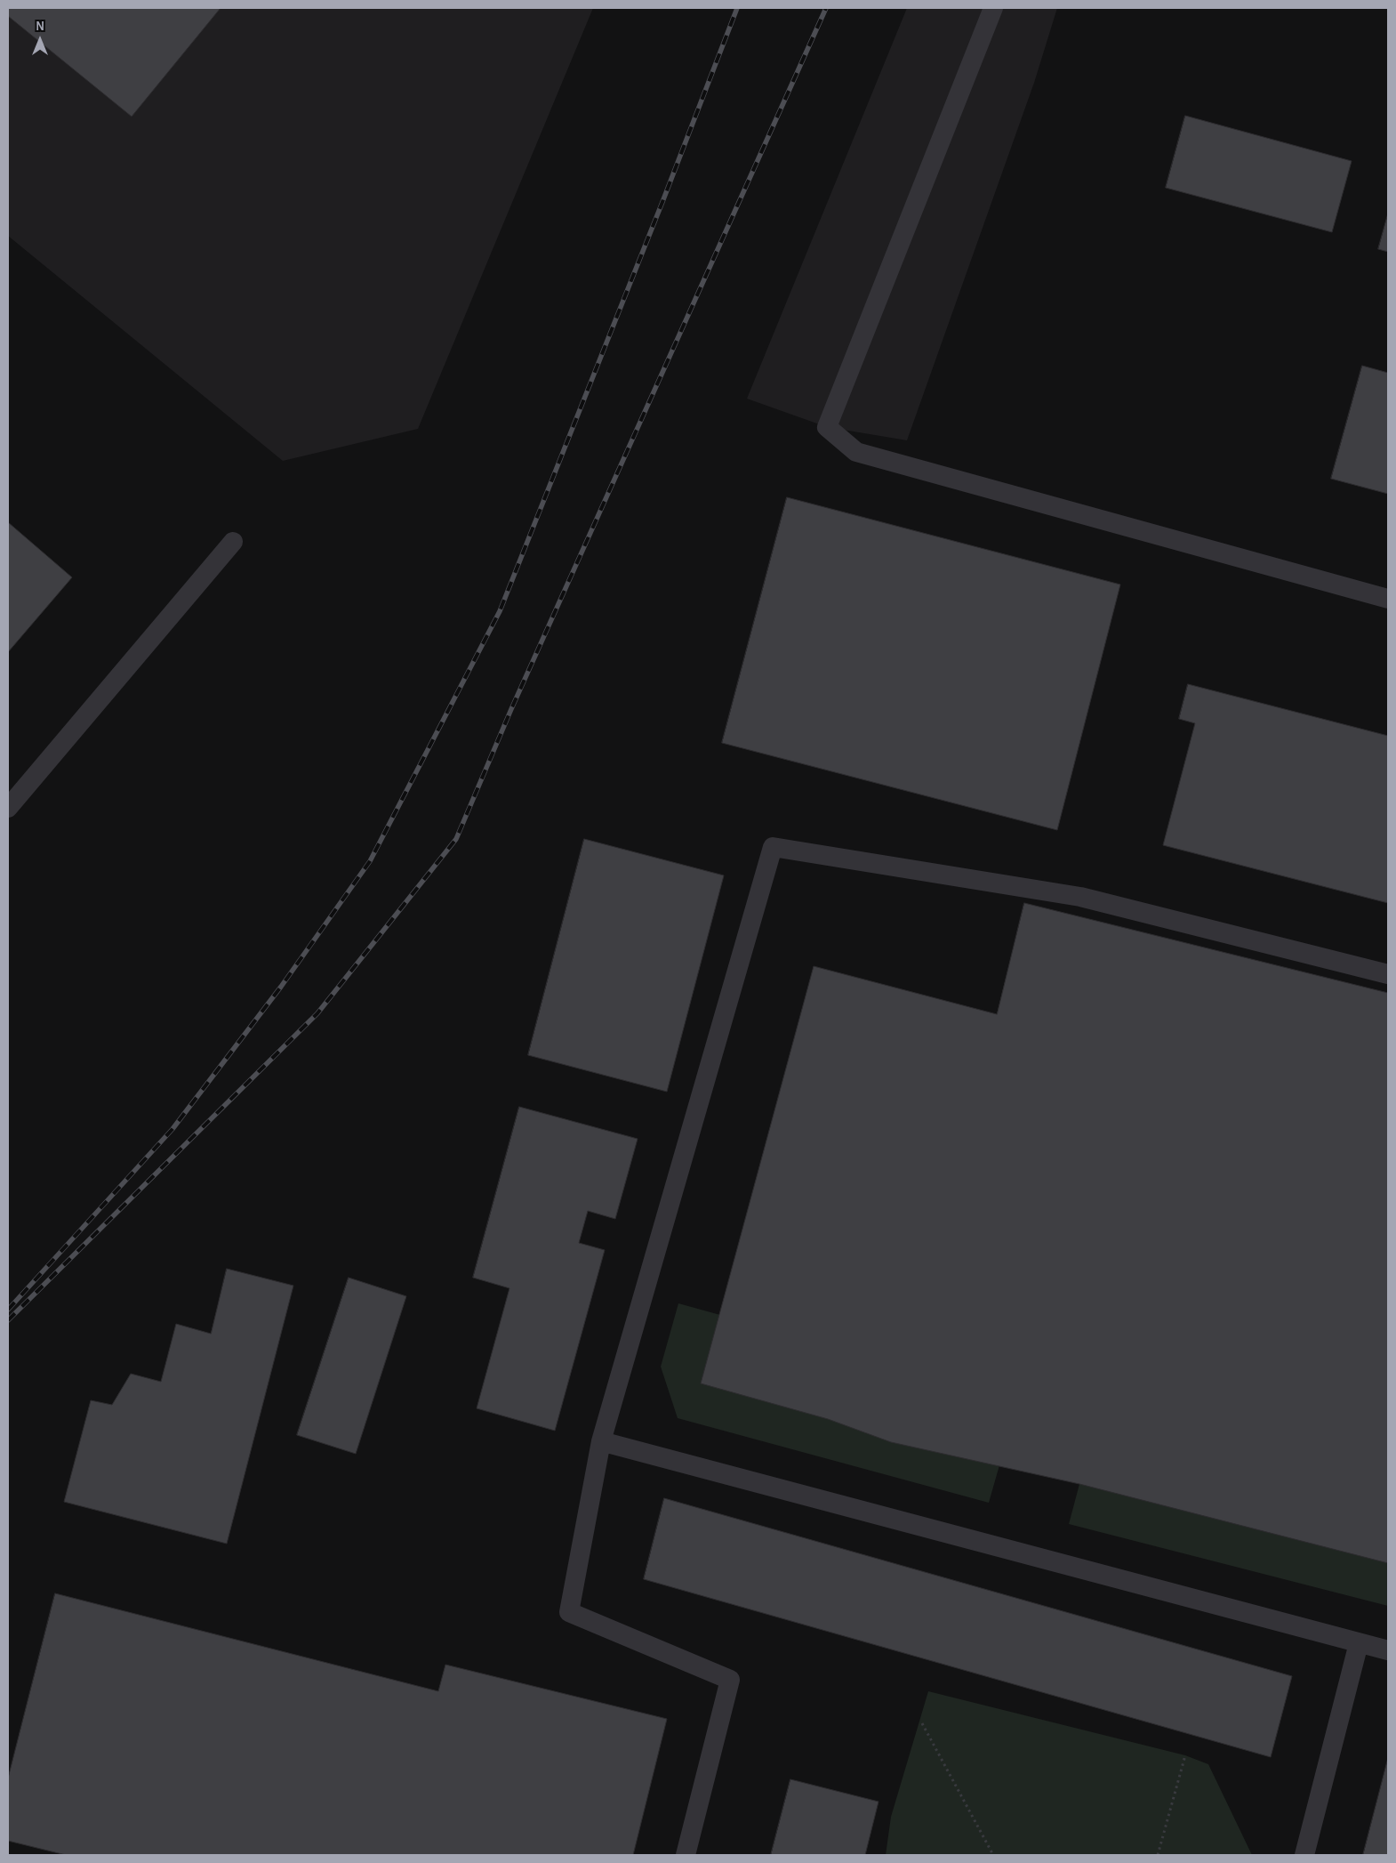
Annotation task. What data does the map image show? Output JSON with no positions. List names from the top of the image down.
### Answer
{
  "north": "top"
}
